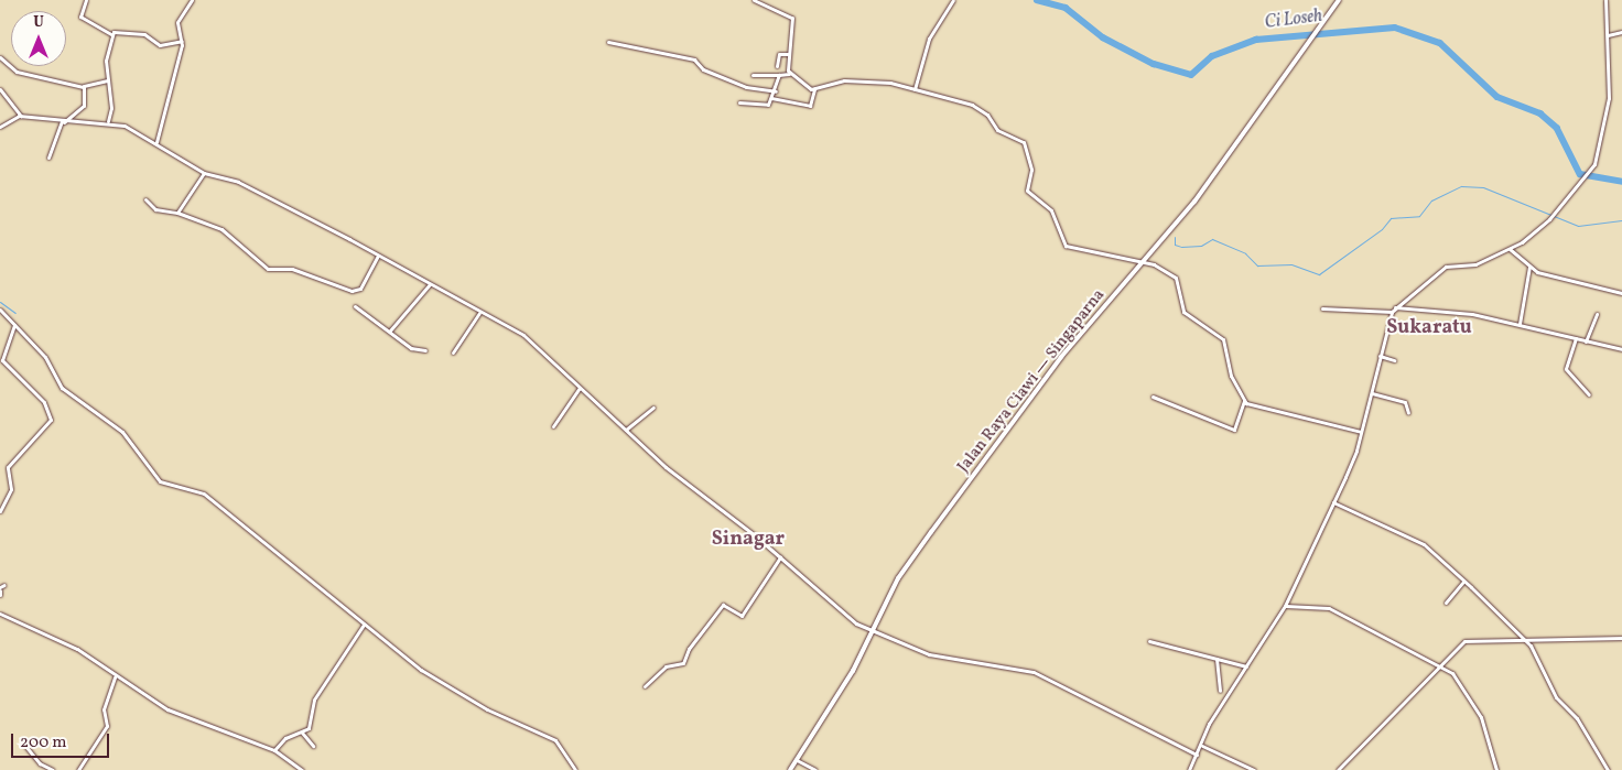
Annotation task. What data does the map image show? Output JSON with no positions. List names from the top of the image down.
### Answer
{
  "streets": {
    "main road": ["Jalan Raya Ciawi — Singaparna"]
  },
  "districts": ["Sukaratu", "Sinagar"],
  "water": ["Ci Loseh"],
  "scale_bar": "200 m",
  "north": "top"
}
